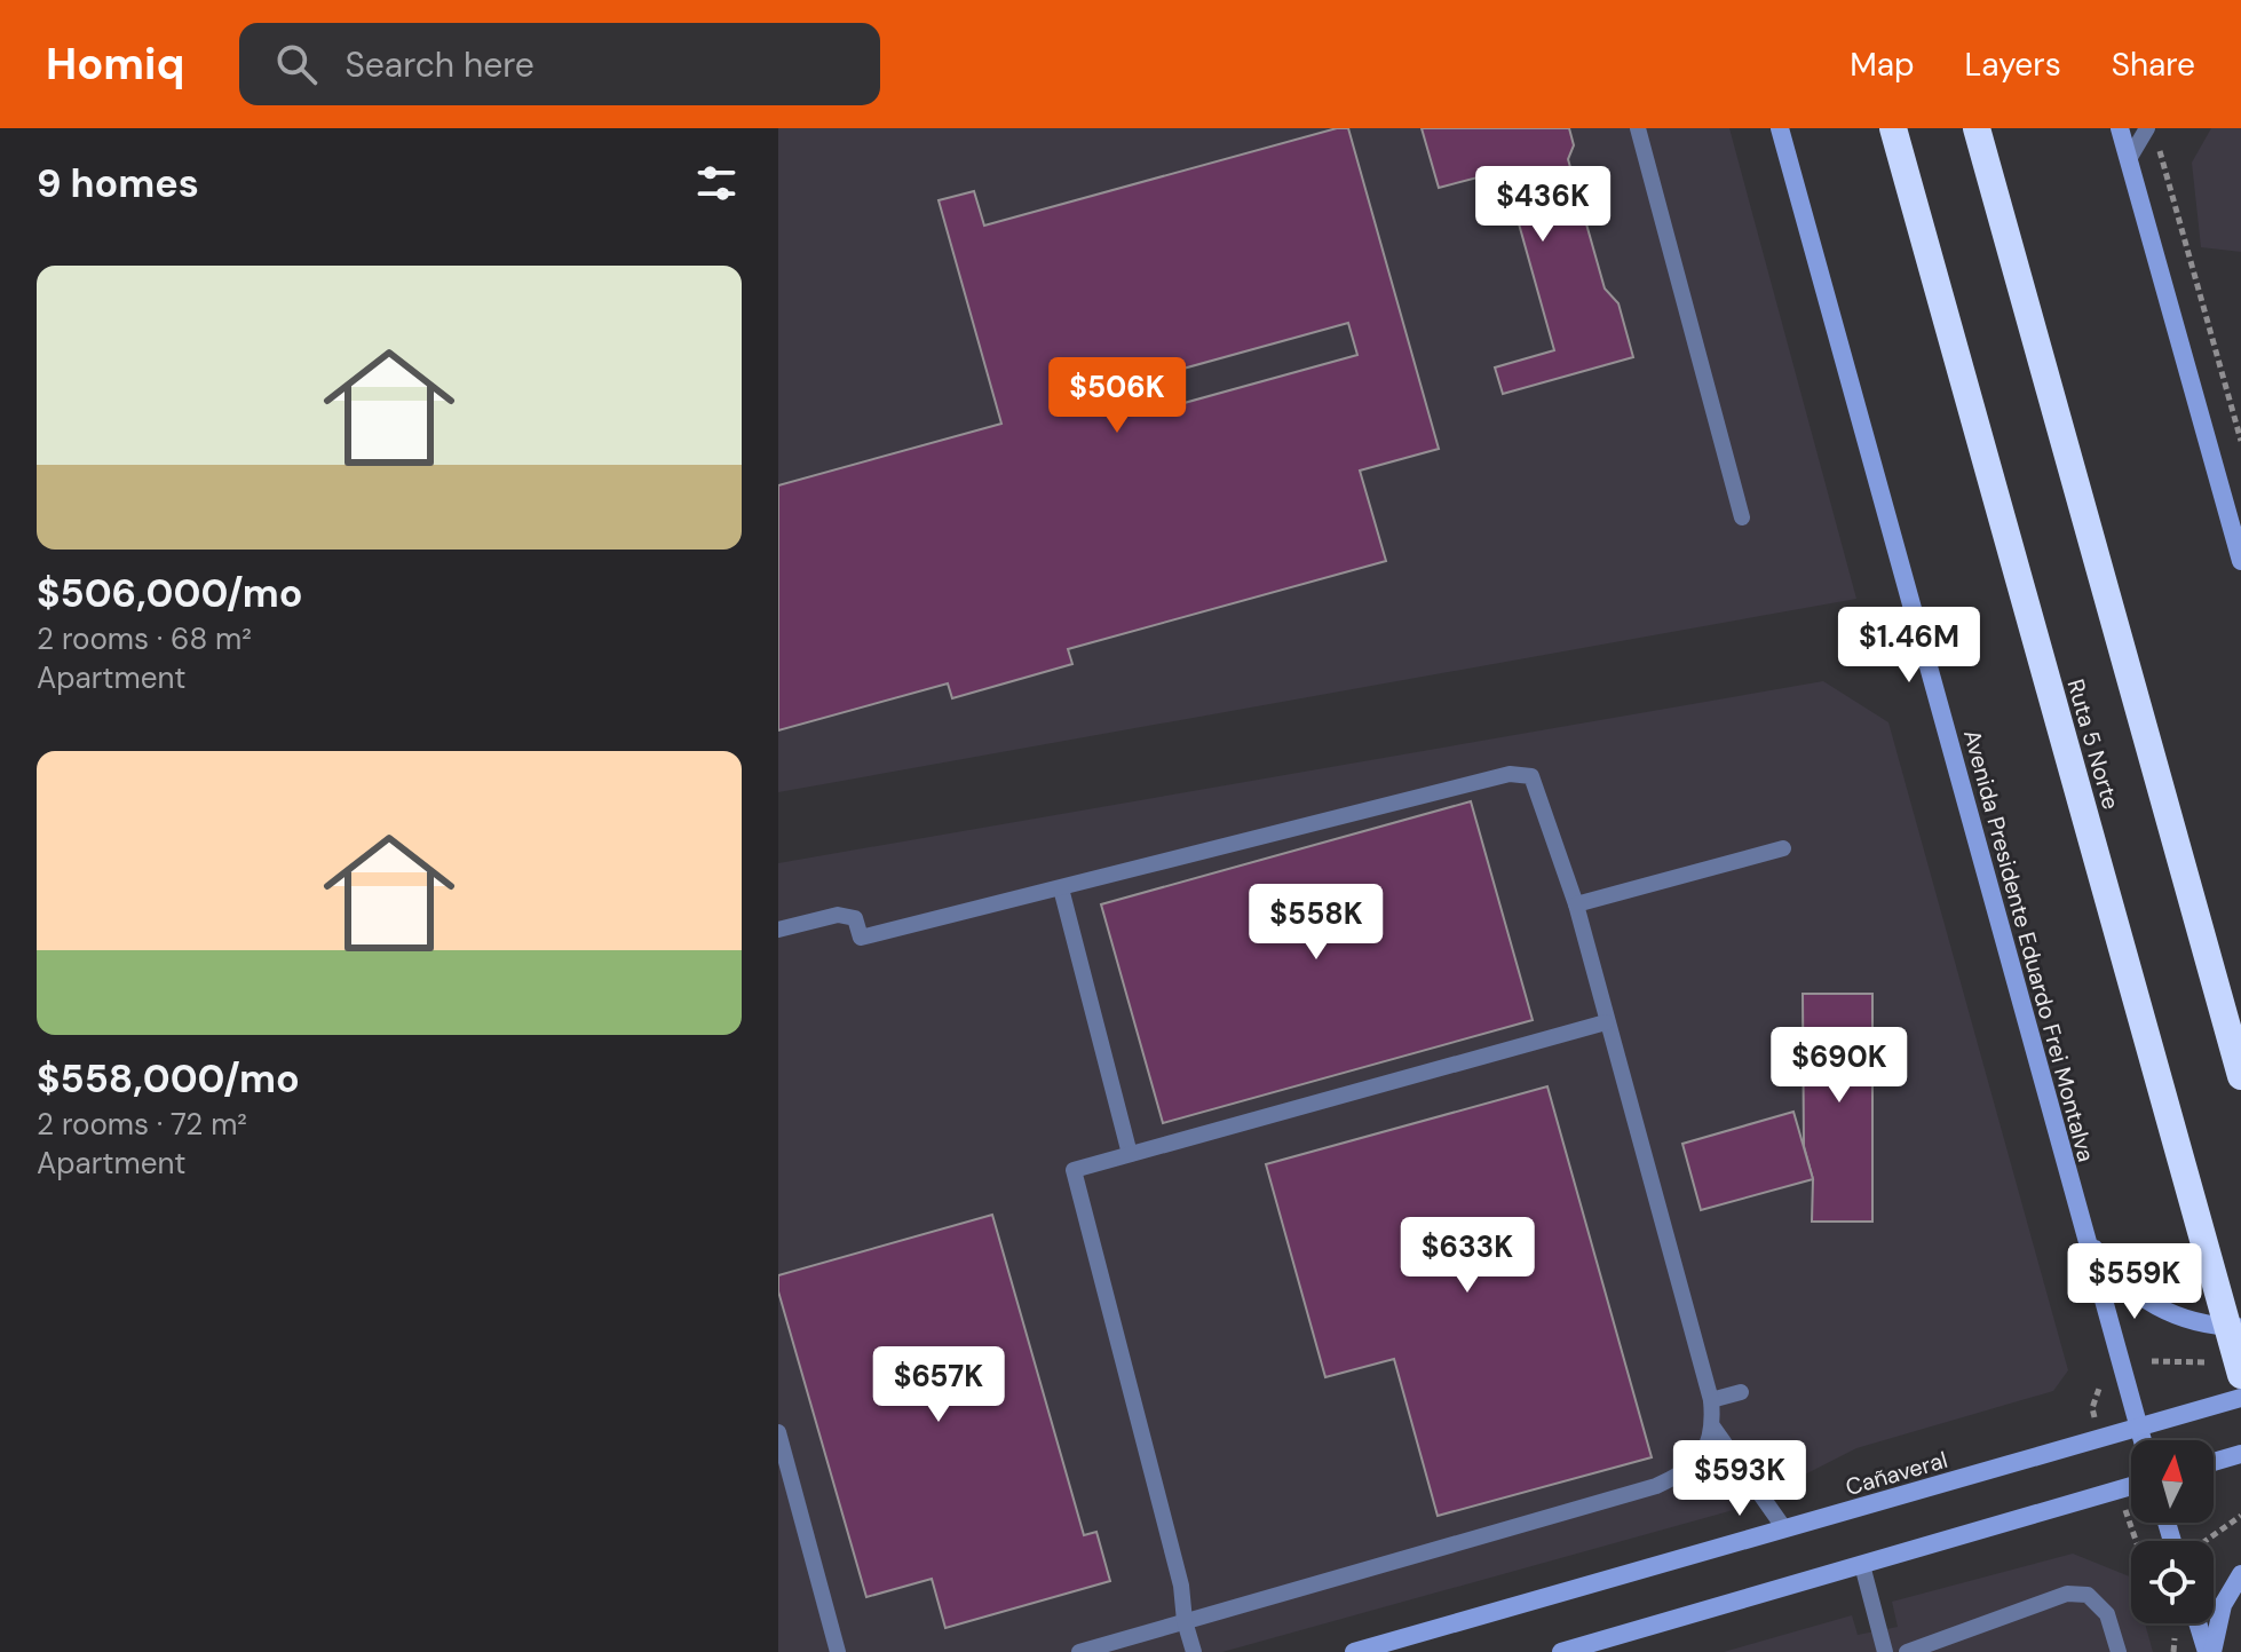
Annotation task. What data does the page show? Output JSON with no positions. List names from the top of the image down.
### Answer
{
  "streets": {
    "highway": ["Ruta 5 Norte"],
    "main road": ["Avenida Presidente Eduardo Frei Montalva", "Cañaveral"]
  },
  "crossings": [
    ["Avenida Presidente Eduardo Frei Montalva", "Cañaveral"]
  ],
  "north": "top",
  "page": {
    "header": "Homiq",
    "search": "Search here",
    "nav": ["Map", "Layers", "Share"],
    "heading": "9 homes",
    "price": [
      "$436K",
      "$506K",
      "$1.46M",
      "$558K",
      "$690K",
      "$633K",
      "$559K",
      "$657K",
      "$593K"
    ],
    "list": [
      {
        "name": "$506,000/mo",
        "note": "2 rooms · 68 m² · Apartment"
      },
      {
        "name": "$558,000/mo",
        "note": "2 rooms · 72 m² · Apartment"
      }
    ]
  }
}
